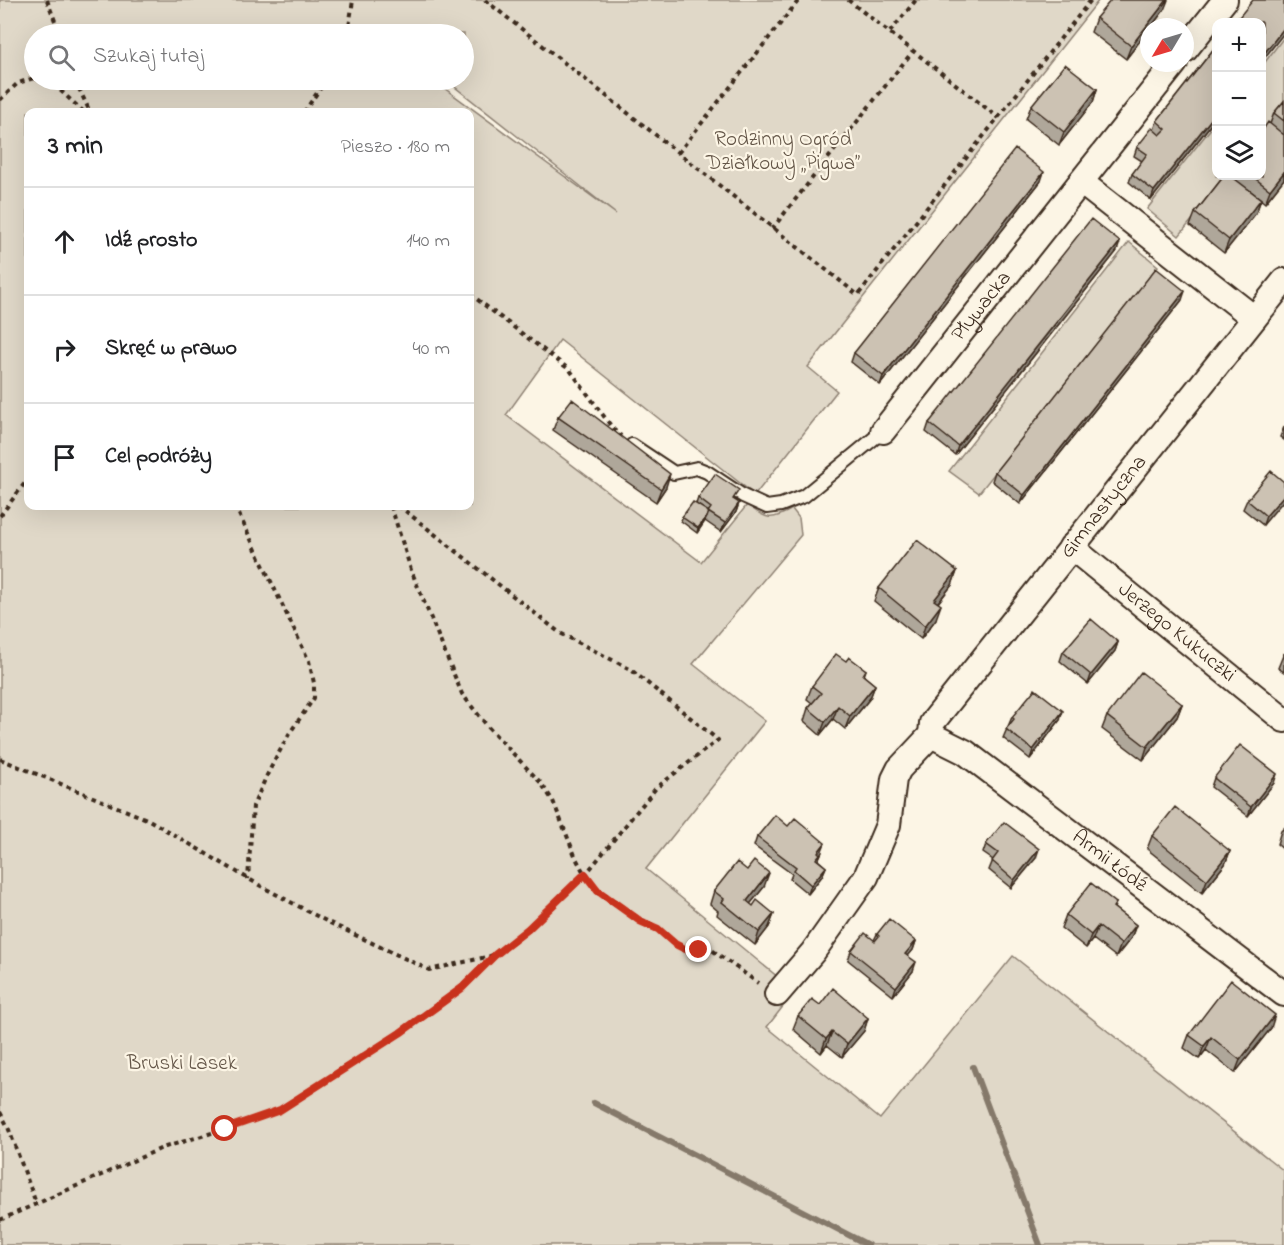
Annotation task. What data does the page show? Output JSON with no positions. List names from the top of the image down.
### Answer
{
  "streets": {
    "street": [
      "Pływacka",
      "Gimnastyczna",
      "Jerzego Kukuczki",
      "Armii Łódź"
    ]
  },
  "crossings": [
    ["Gimnastyczna", "Jerzego Kukuczki"],
    ["Gimnastyczna", "Armii Łódź"]
  ],
  "parks": ["Rodzinny Ogród Działkowy „Pigwa”", "Bruski Lasek"],
  "north": "bottom left",
  "page": {
    "map_buttons": ["+", "−"],
    "search": "Szukaj tutaj",
    "heading": ["3 min", "Pieszo · 180 m"],
    "list": [
      ["Idź prosto", "140 m"],
      ["Skręć w prawo", "40 m"],
      "Cel podróży"
    ]
  }
}
